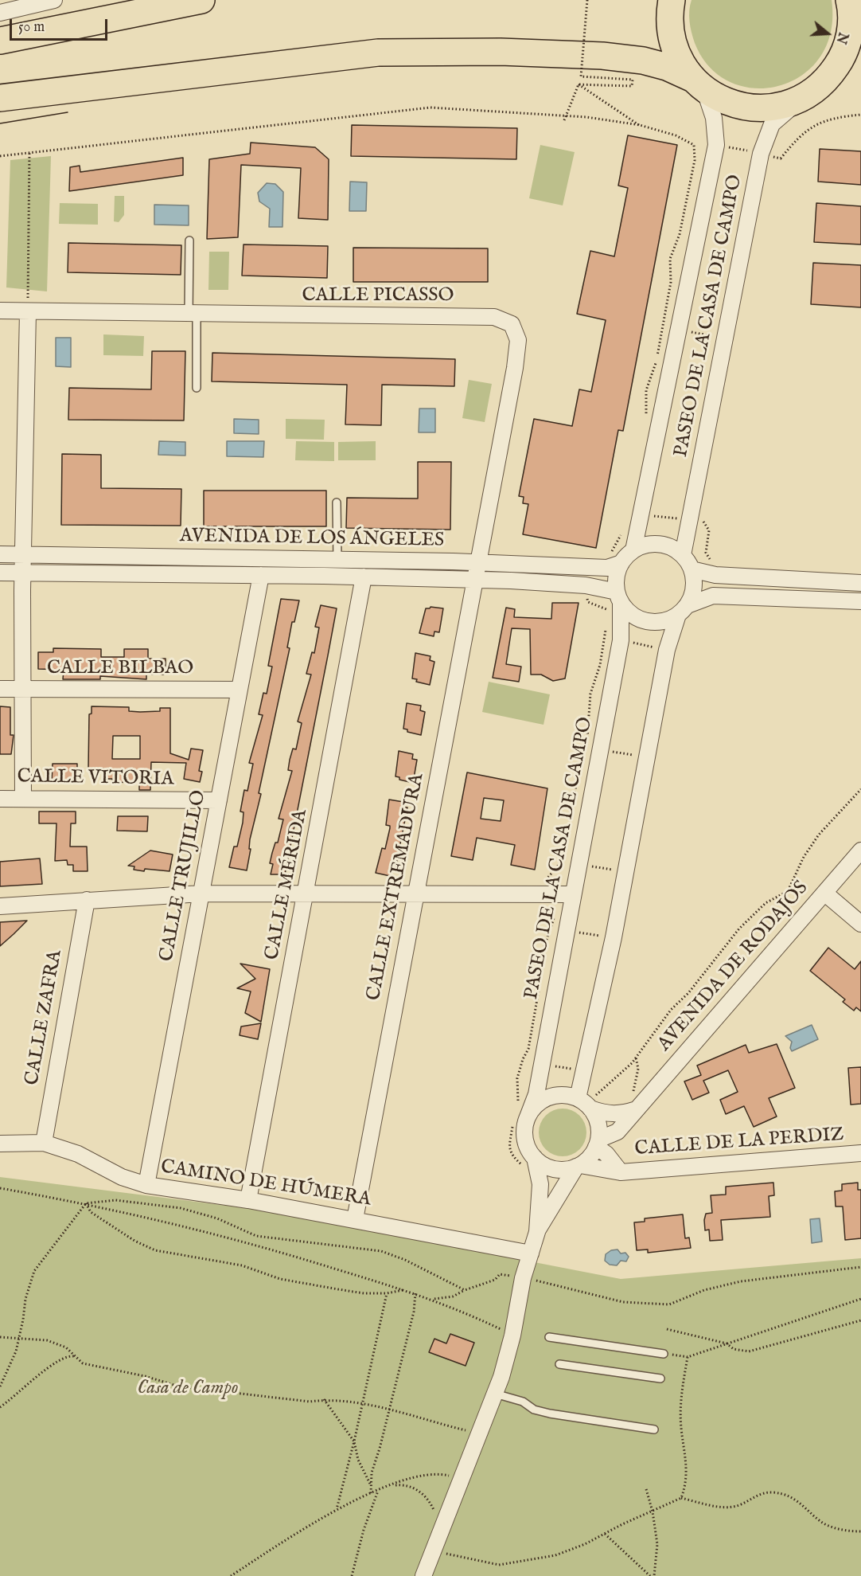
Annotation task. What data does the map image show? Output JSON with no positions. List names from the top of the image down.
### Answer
{
  "streets": {
    "street": [
      "CALLE PICASSO",
      "PASEO DE LA CASA DE CAMPO",
      "AVENIDA DE LOS ÁNGELES",
      "CALLE BILBAO",
      "CALLE VITORIA",
      "CALLE TRUJILLO",
      "CALLE MÉRIDA",
      "CALLE EXTREMADURA",
      "AVENIDA DE RODAJOS",
      "CALLE ZAFRA",
      "CALLE DE LA PERDIZ",
      "CAMINO DE HÚMERA"
    ]
  },
  "crossings": [
    ["CALLE PICASSO", "AVENIDA DE LOS ÁNGELES"],
    ["CALLE PICASSO", "CALLE EXTREMADURA"],
    ["PASEO DE LA CASA DE CAMPO", "AVENIDA DE LOS ÁNGELES"],
    ["PASEO DE LA CASA DE CAMPO", "AVENIDA DE RODAJOS"],
    ["PASEO DE LA CASA DE CAMPO", "CALLE DE LA PERDIZ"],
    ["AVENIDA DE LOS ÁNGELES", "CALLE TRUJILLO"],
    ["AVENIDA DE LOS ÁNGELES", "CALLE MÉRIDA"],
    ["AVENIDA DE LOS ÁNGELES", "CALLE EXTREMADURA"],
    ["CALLE BILBAO", "CALLE TRUJILLO"],
    ["CALLE VITORIA", "CALLE TRUJILLO"],
    ["CALLE TRUJILLO", "CAMINO DE HÚMERA"],
    ["CALLE MÉRIDA", "CAMINO DE HÚMERA"],
    ["CALLE EXTREMADURA", "CAMINO DE HÚMERA"],
    ["AVENIDA DE RODAJOS", "CALLE DE LA PERDIZ"],
    ["CALLE ZAFRA", "CAMINO DE HÚMERA"]
  ],
  "parks": ["Casa de Campo"],
  "scale_bar": "50 m",
  "north": "right"
}
